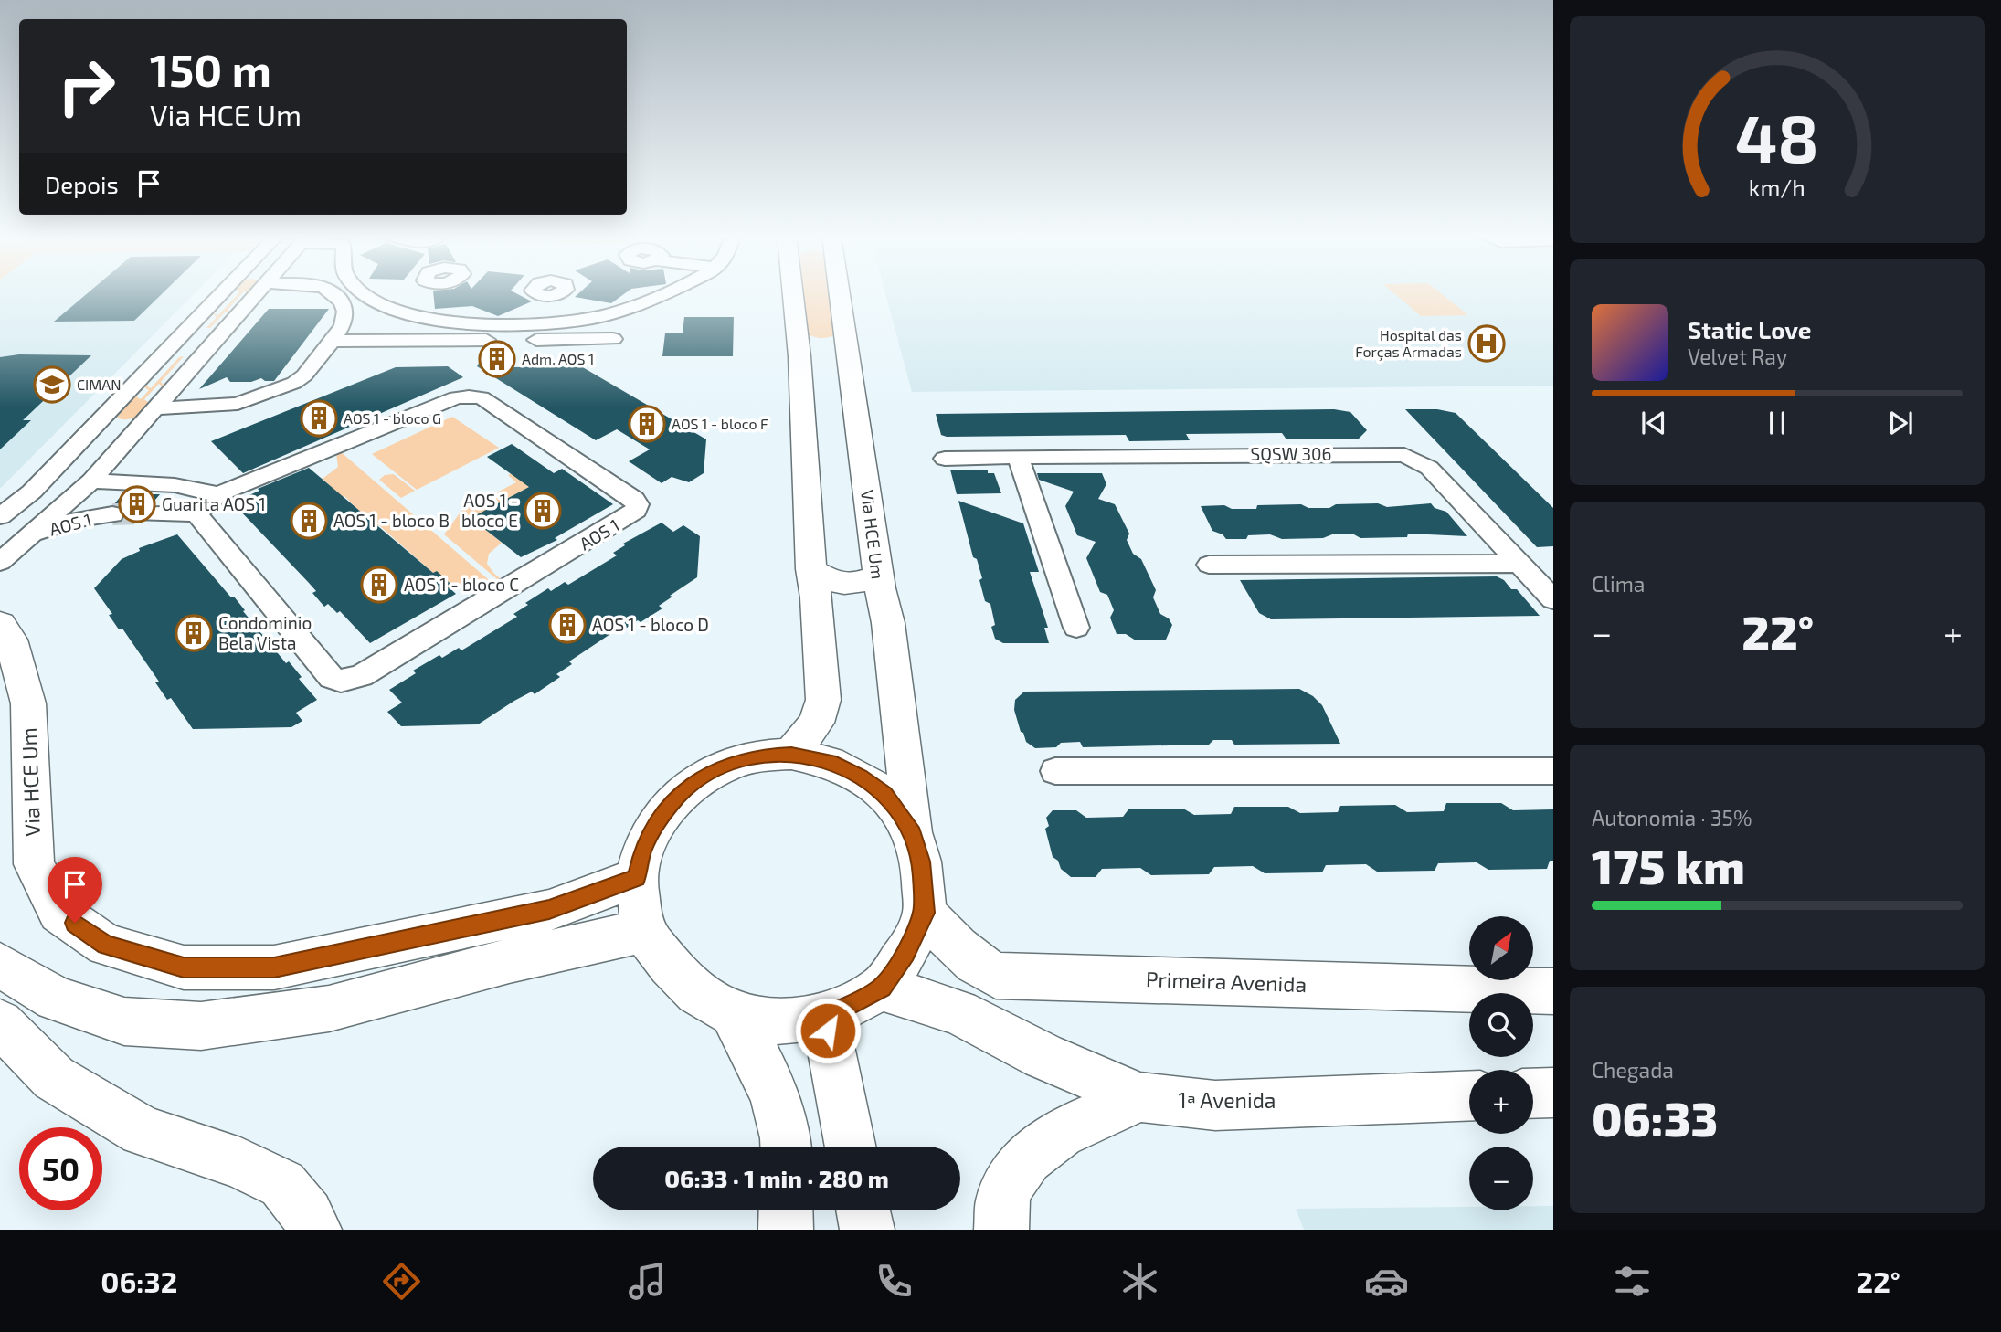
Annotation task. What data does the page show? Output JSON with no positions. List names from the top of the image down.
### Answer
{
  "streets": {
    "main road": ["Via HCE Um", "Primeira Avenida", "1ª Avenida"],
    "street": ["SQSW 306", "AOS 1"]
  },
  "crossings": [
    ["Via HCE Um", "Primeira Avenida"],
    ["Via HCE Um", "1ª Avenida"]
  ],
  "places": {
    "hospital": ["Hospital das Forças Armadas"],
    "building": [
      "Adm. AOS 1",
      "AOS 1 - bloco G",
      "AOS 1 - bloco F",
      "Guarita AOS 1",
      "AOS 1 - bloco E",
      "AOS 1 - bloco B",
      "AOS 1 - bloco C",
      "AOS 1 - bloco D",
      "Condominio Bela Vista"
    ],
    "school or university": ["CIMAN"]
  },
  "north": "top right",
  "page": {
    "turn": ["150 m", "Via HCE Um"],
    "then": "Depois",
    "song": ["Static Love", "Velvet Ray"],
    "tile": [
      "Clima",
      ["Autonomia · 35%", "175 km"],
      ["Chegada", "06:33"]
    ],
    "heat": ["−", "22°", "+"],
    "map_buttons": ["+", "−"],
    "limit": "50",
    "trip": "06:33 · 1 min · 280 m",
    "tabs": ["06:32", "22°"],
    "gauge": ["48", "km/h"]
  }
}
